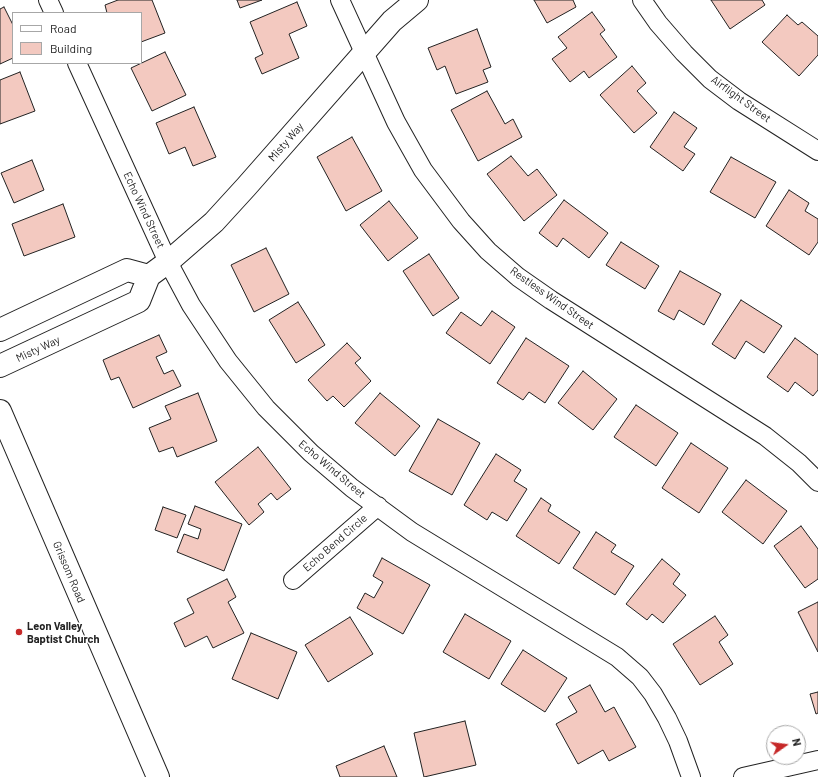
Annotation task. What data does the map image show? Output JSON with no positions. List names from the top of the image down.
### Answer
{
  "streets": {
    "street": [
      "Airflight Street",
      "Misty Way",
      "Echo Wind Street",
      "Restless Wind Street",
      "Echo Bend Circle",
      "Grissom Road"
    ]
  },
  "crossings": [
    ["Misty Way", "Echo Wind Street"],
    ["Misty Way", "Restless Wind Street"],
    ["Echo Wind Street", "Echo Bend Circle"]
  ],
  "places": ["Leon Valley Baptist Church"],
  "legend": ["Road", "Building"],
  "north": "right"
}
